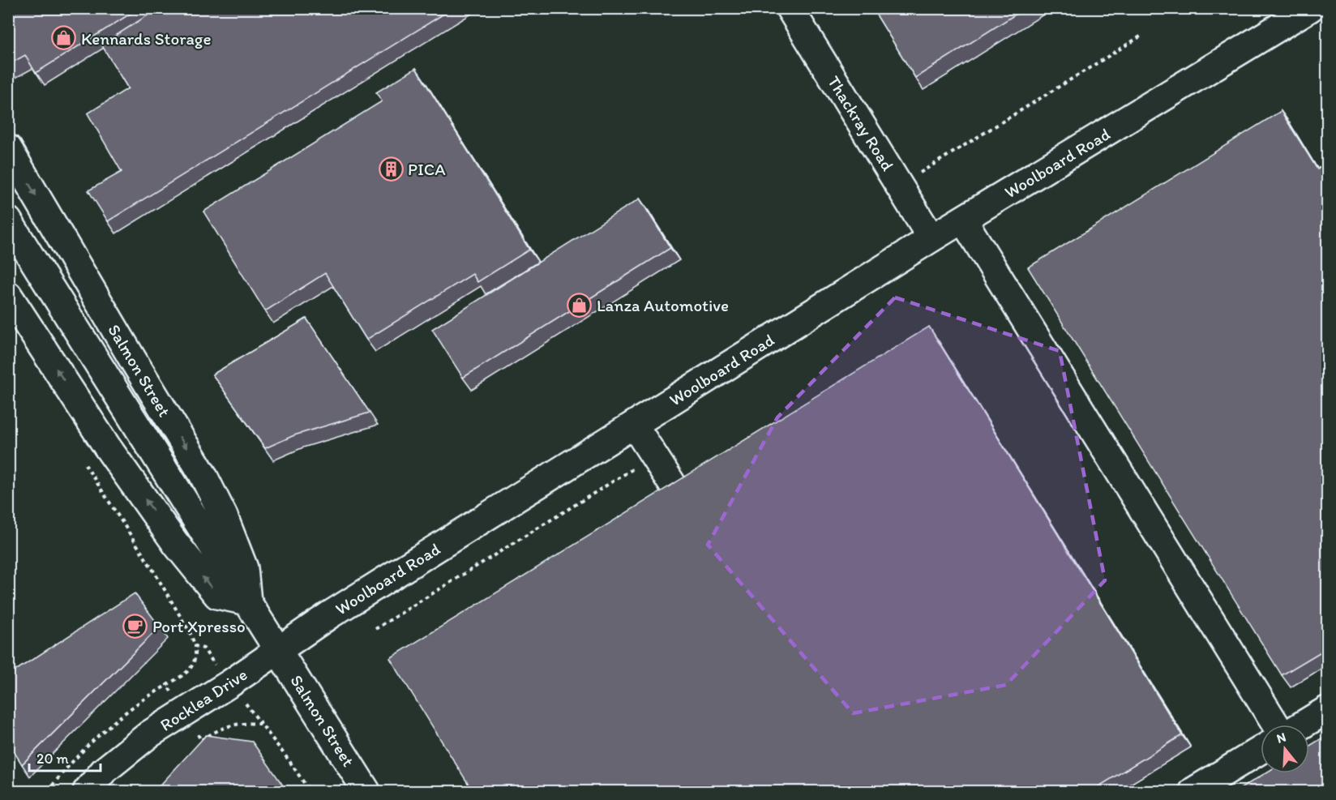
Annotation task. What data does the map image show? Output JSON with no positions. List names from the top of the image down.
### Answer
{
  "streets": {
    "street": [
      "Thackray Road",
      "Woolboard Road",
      "Salmon Street",
      "Rocklea Drive"
    ]
  },
  "crossings": [
    ["Thackray Road", "Woolboard Road"],
    ["Woolboard Road", "Salmon Street"],
    ["Woolboard Road", "Rocklea Drive"],
    ["Salmon Street", "Rocklea Drive"]
  ],
  "places": {
    "shop": ["Kennards Storage", "Lanza Automotive"],
    "building": ["PICA"],
    "cafe": ["Port Xpresso"]
  },
  "scale_bar": "20 m",
  "north": "top"
}
